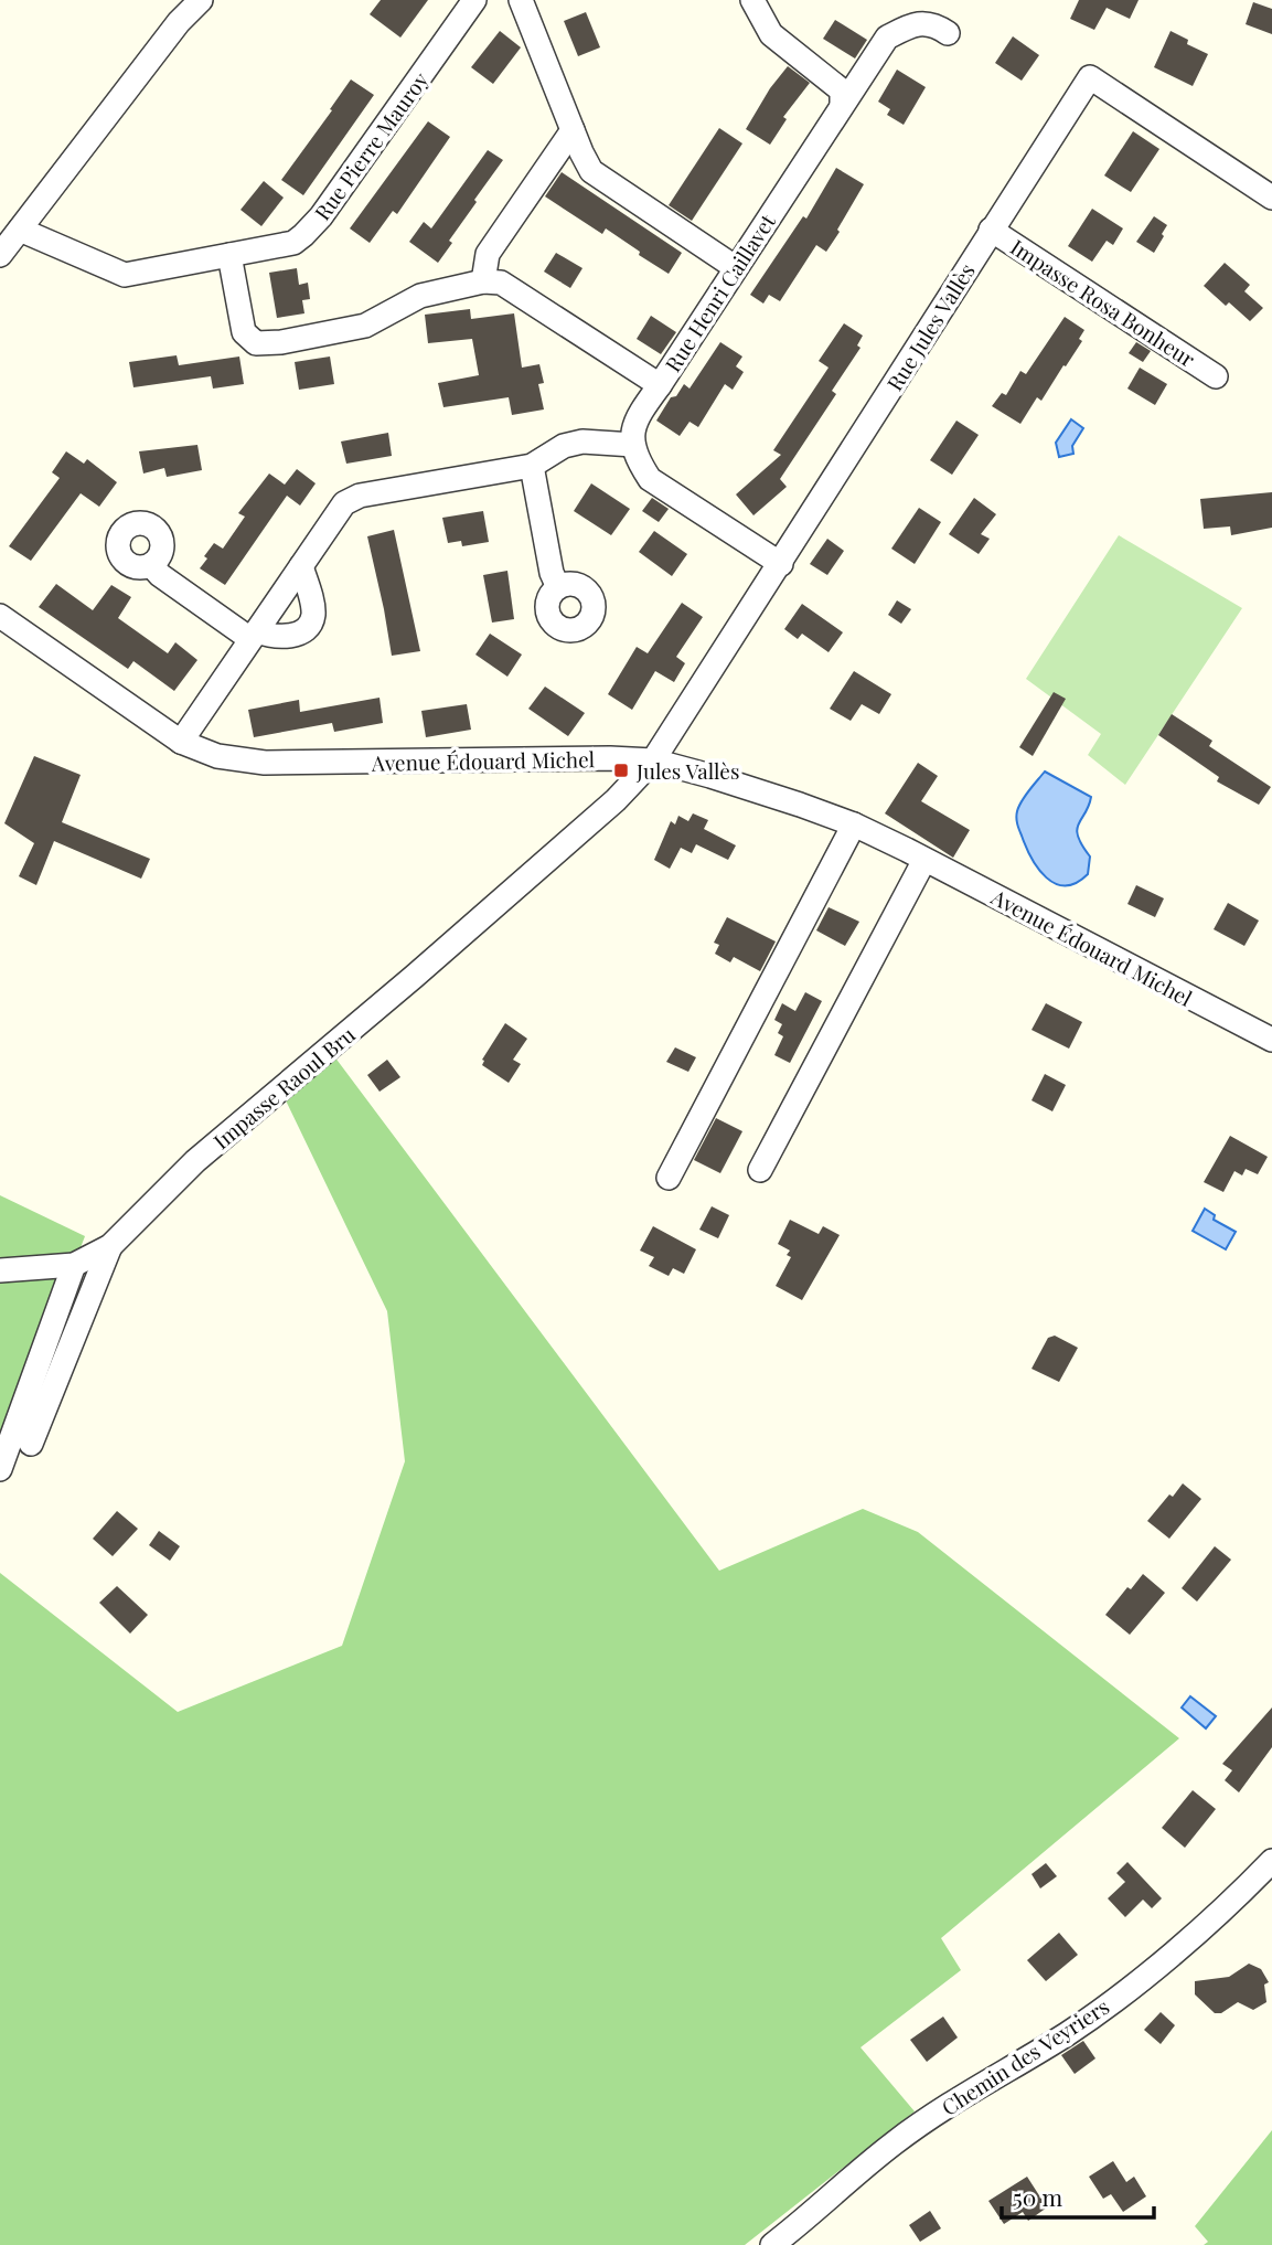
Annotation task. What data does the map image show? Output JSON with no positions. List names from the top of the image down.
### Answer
{
  "streets": {
    "street": [
      "Rue Pierre Mauroy",
      "Rue Henri Caillavet",
      "Impasse Rosa Bonheur",
      "Rue Jules Vallès",
      "Avenue Édouard Michel",
      "Impasse Raoul Bru",
      "Chemin des Veyriers"
    ]
  },
  "crossings": [
    ["Impasse Rosa Bonheur", "Rue Jules Vallès"],
    ["Rue Jules Vallès", "Avenue Édouard Michel"],
    ["Rue Jules Vallès", "Impasse Raoul Bru"],
    ["Avenue Édouard Michel", "Impasse Raoul Bru"]
  ],
  "places": {
    "transit": ["Jules Vallès"]
  },
  "scale_bar": "50 m"
}
